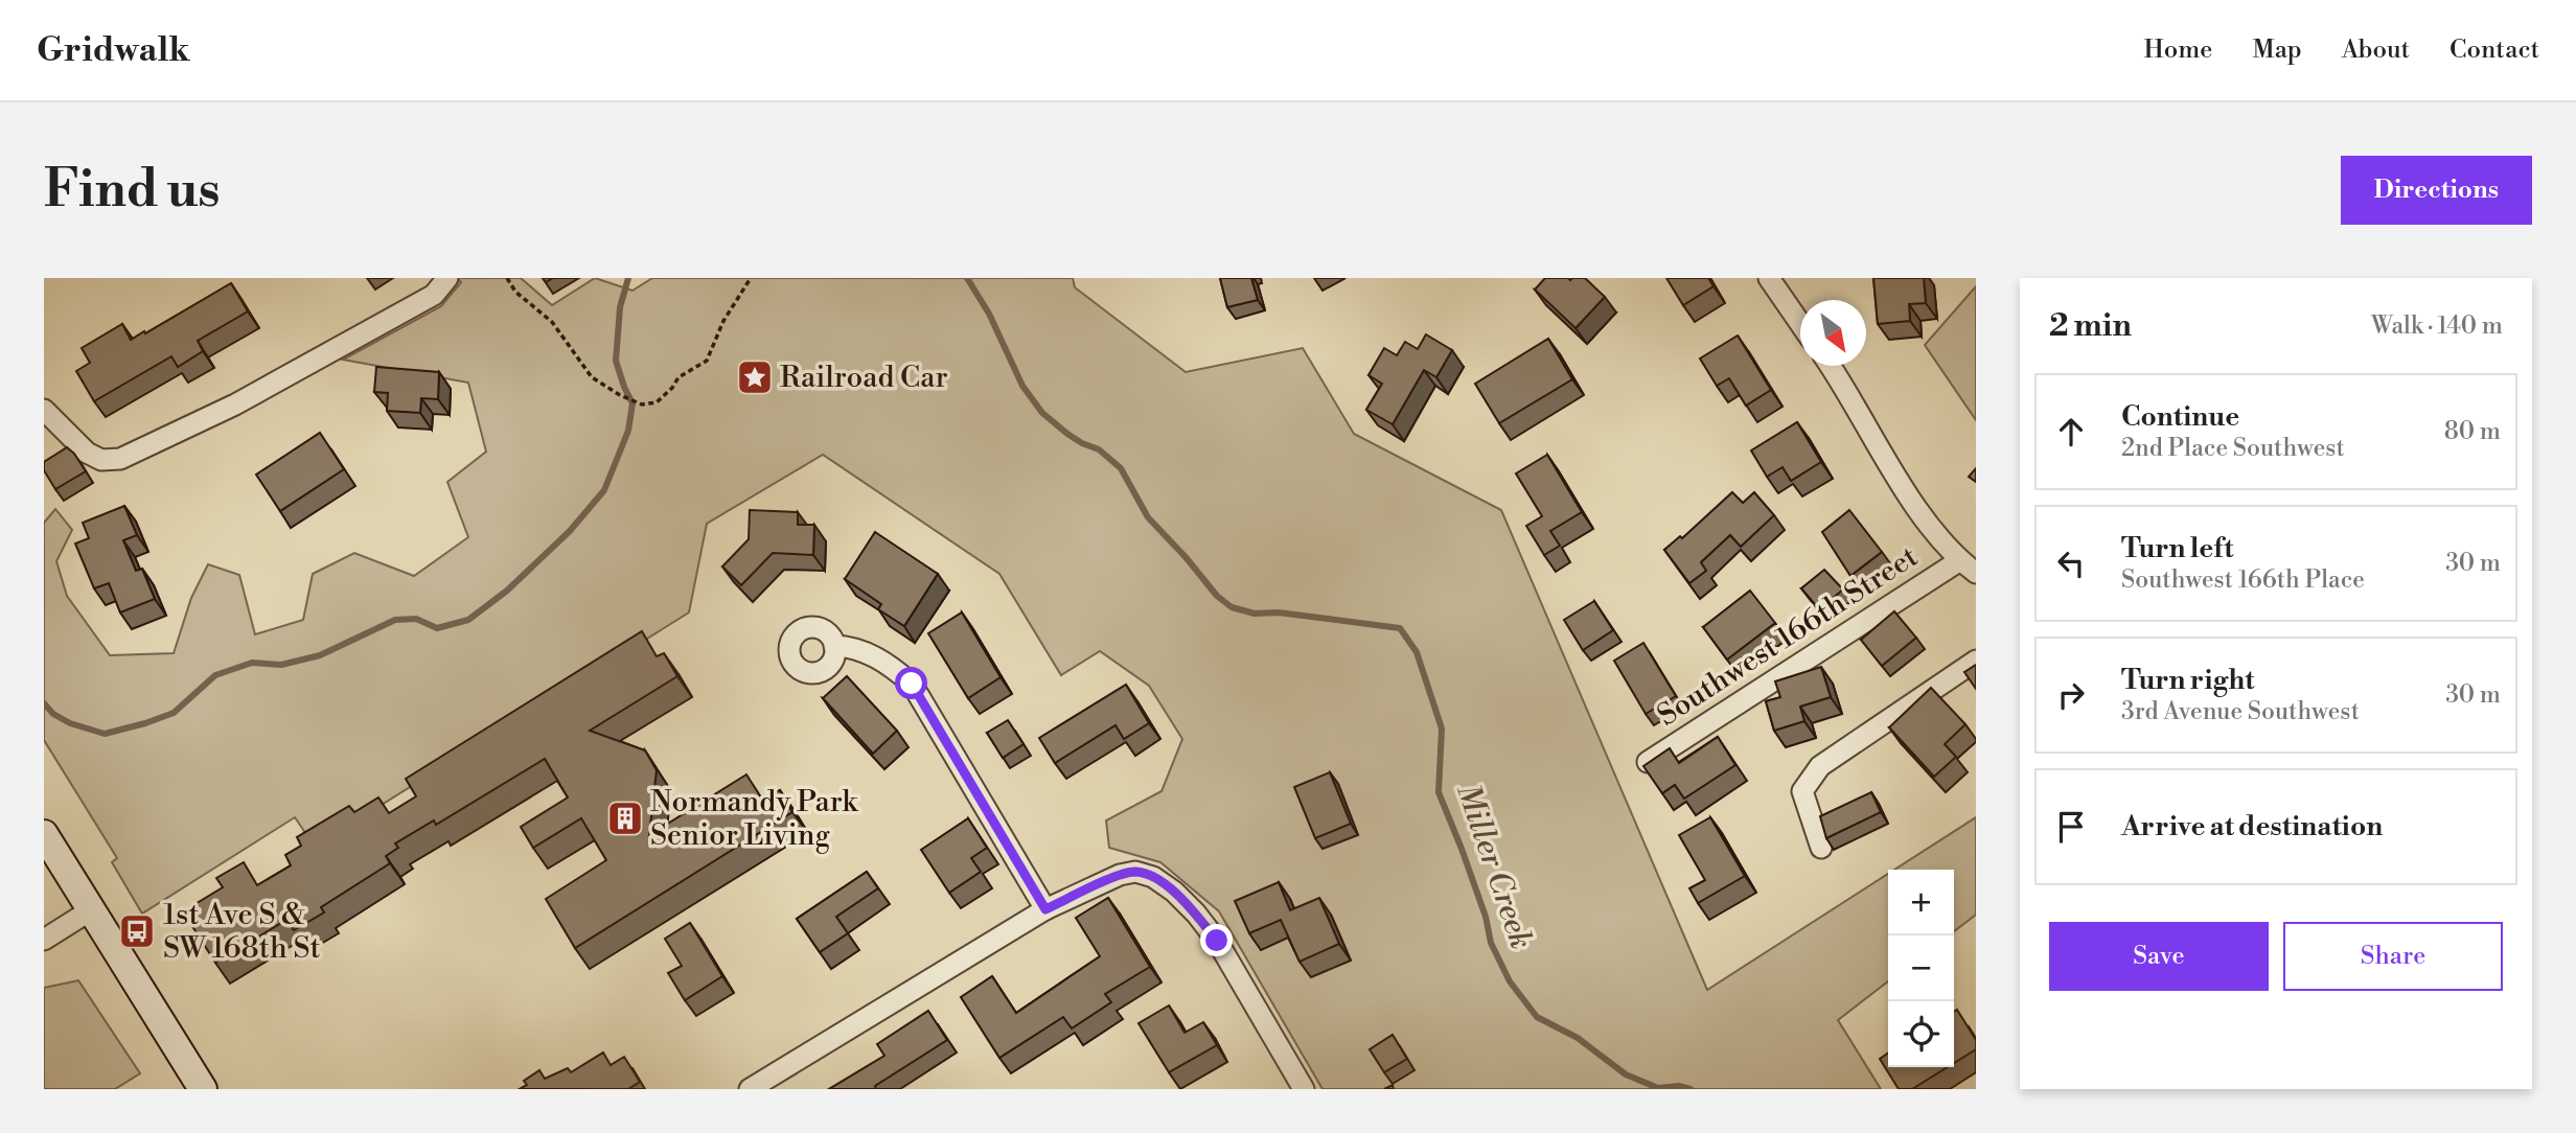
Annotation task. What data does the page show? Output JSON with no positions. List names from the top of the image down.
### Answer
{
  "streets": {
    "street": ["Southwest 166th Street"]
  },
  "water": ["Miller Creek"],
  "places": {
    "place": ["Railroad Car"],
    "building": ["Normandy Park Senior Living"],
    "bus stop": ["1st Ave S & SW 168th St"]
  },
  "north": "bottom right",
  "page": {
    "header": "Gridwalk",
    "nav": [
      "Home",
      "Map",
      "About",
      "Contact"
    ],
    "buttons": [
      "Directions",
      ["Save", "Share"]
    ],
    "title": "Find us",
    "heading": ["2 min", "Walk · 140 m"],
    "list": [
      ["Continue", "2nd Place Southwest", "80 m"],
      ["Turn left", "Southwest 166th Place", "30 m"],
      ["Turn right", "3rd Avenue Southwest", "30 m"],
      "Arrive at destination"
    ],
    "map_buttons": ["+", "−"]
  }
}
